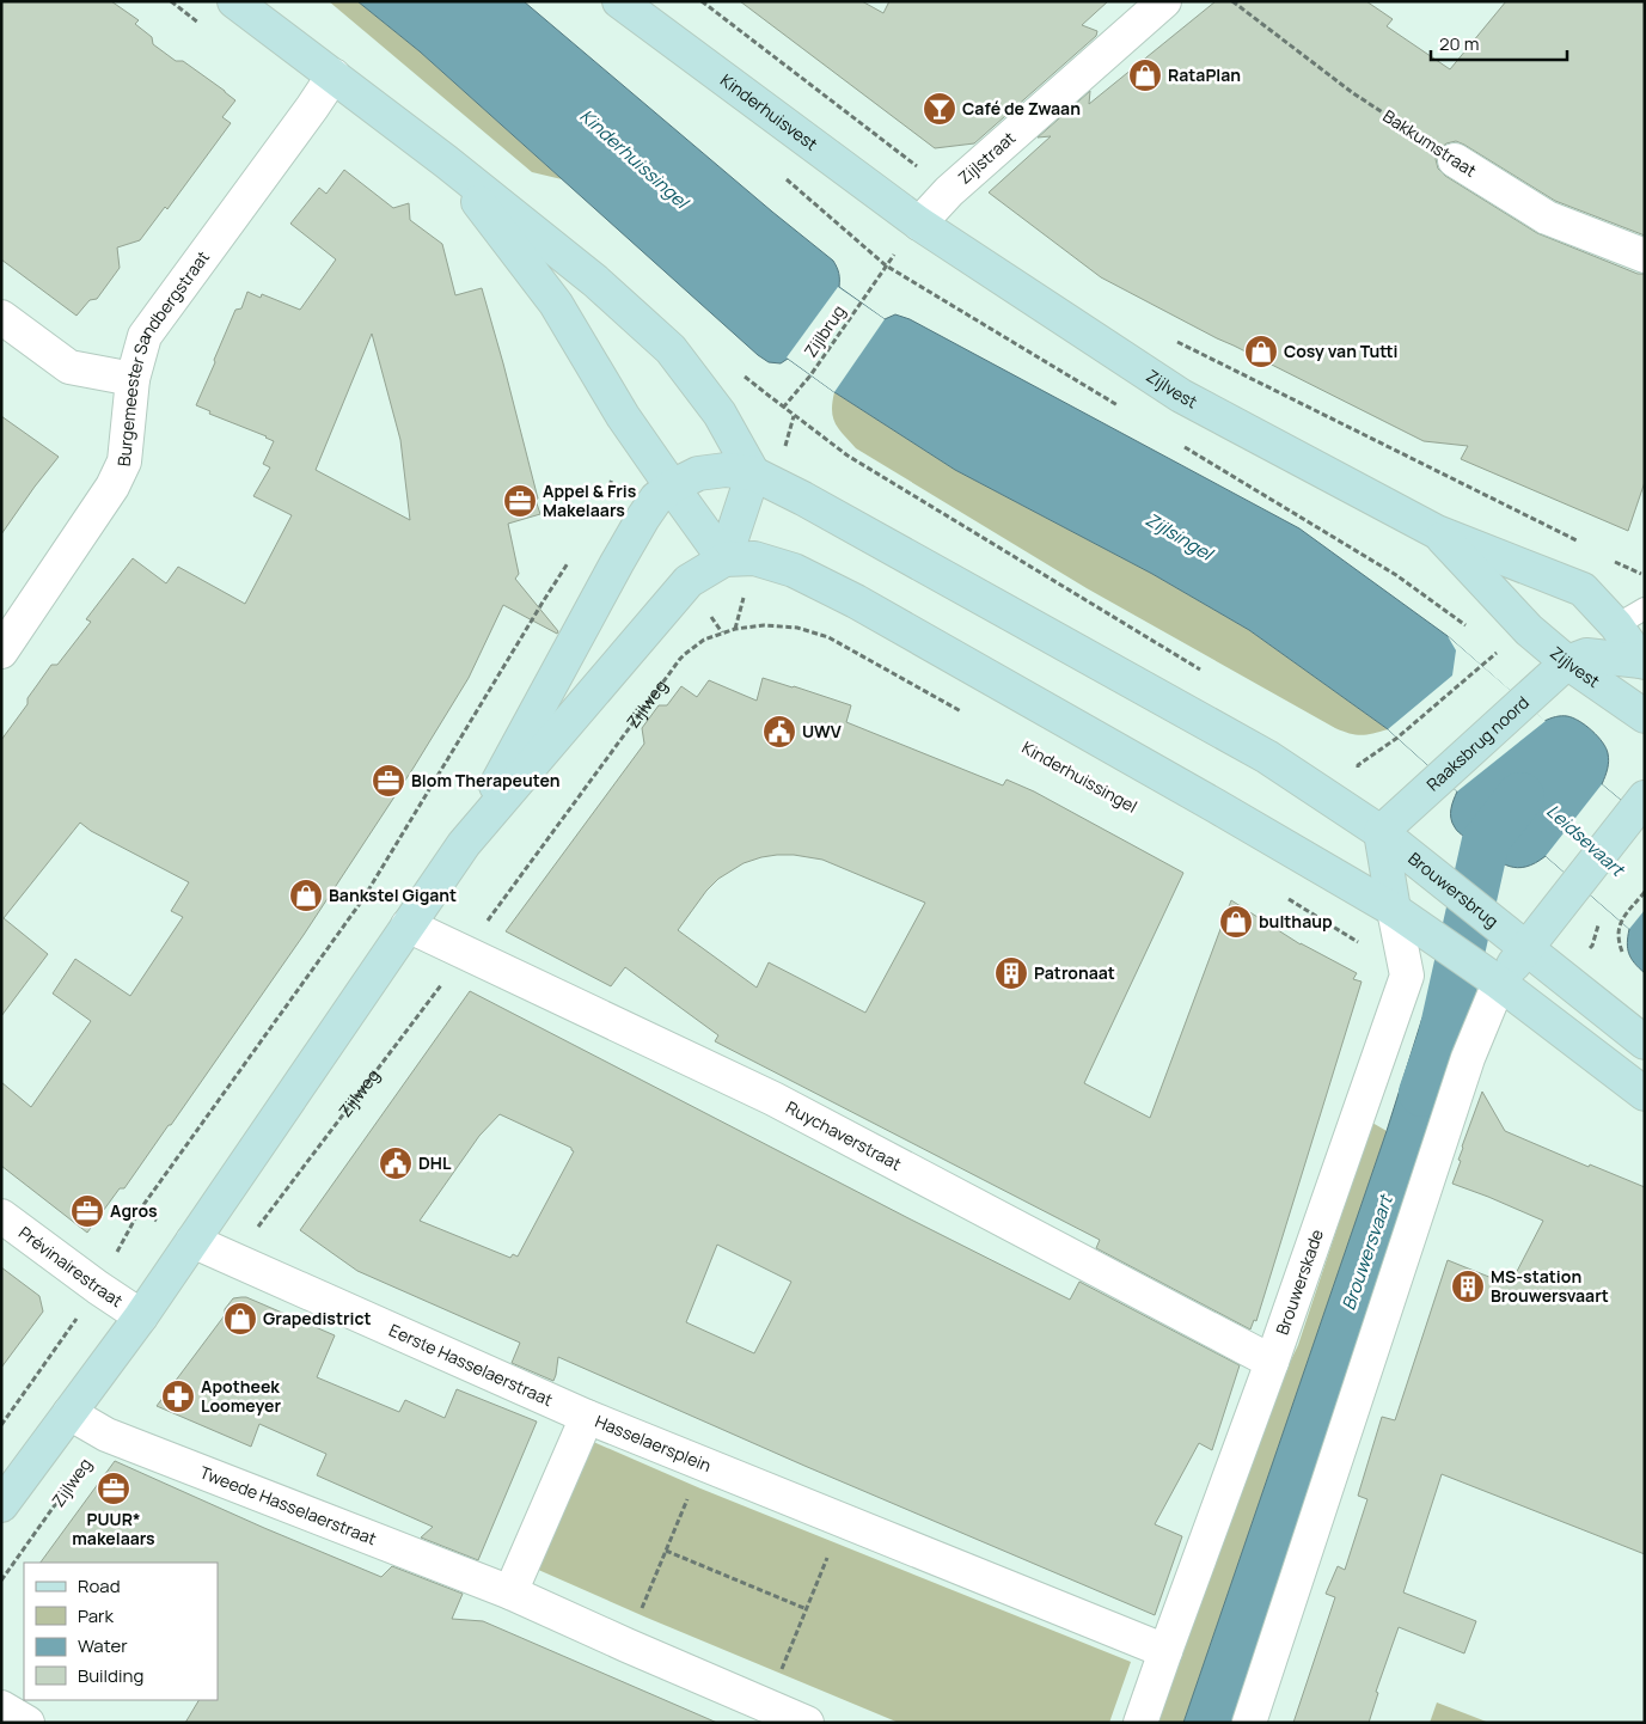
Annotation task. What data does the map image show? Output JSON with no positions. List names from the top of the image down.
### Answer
{
  "streets": {
    "main road": [
      "Kinderhuisvest",
      "Zijlvest",
      "Raaksbrug noord",
      "Brouwersbrug"
    ],
    "street": [
      "Bakkumstraat",
      "Zijlstraat",
      "Burgemeester Sandbergstraat",
      "Ruychaverstraat",
      "Prévinairestraat",
      "Brouwerskade",
      "Eerste Hasselaerstraat",
      "Hasselaersplein",
      "Tweede Hasselaerstraat"
    ],
    "path": ["Zijlbrug", "Zijlweg"]
  },
  "crossings": [
    ["Kinderhuisvest", "Zijlstraat"],
    ["Kinderhuisvest", "Zijlvest"],
    ["Zijlstraat", "Zijlvest"],
    ["Zijlvest", "Raaksbrug noord"],
    ["Zijlweg", "Ruychaverstraat"],
    ["Zijlweg", "Eerste Hasselaerstraat"],
    ["Raaksbrug noord", "Brouwersbrug"],
    ["Ruychaverstraat", "Brouwerskade"],
    ["Brouwerskade", "Hasselaersplein"],
    ["Eerste Hasselaerstraat", "Hasselaersplein"],
    ["Hasselaersplein", "Tweede Hasselaerstraat"]
  ],
  "water": [
    "Kinderhuissingel",
    "Zijlsingel",
    "Leidsevaart",
    "Brouwersvaart"
  ],
  "places": {
    "shop": [
      "RataPlan",
      "Cosy van Tutti",
      "Bankstel Gigant",
      "bulthaup",
      "Grapedistrict"
    ],
    "bar": ["Café de Zwaan"],
    "office": [
      "Appel & Fris Makelaars",
      "Blom Therapeuten",
      "Agros",
      "PUUR* makelaars"
    ],
    "public building": ["UWV", "DHL"],
    "building": ["Patronaat", "MS-station Brouwersvaart"],
    "pharmacy": ["Apotheek Loomeyer"]
  },
  "legend": [
    "Road",
    "Park",
    "Water",
    "Building"
  ],
  "scale_bar": "20 m"
}
